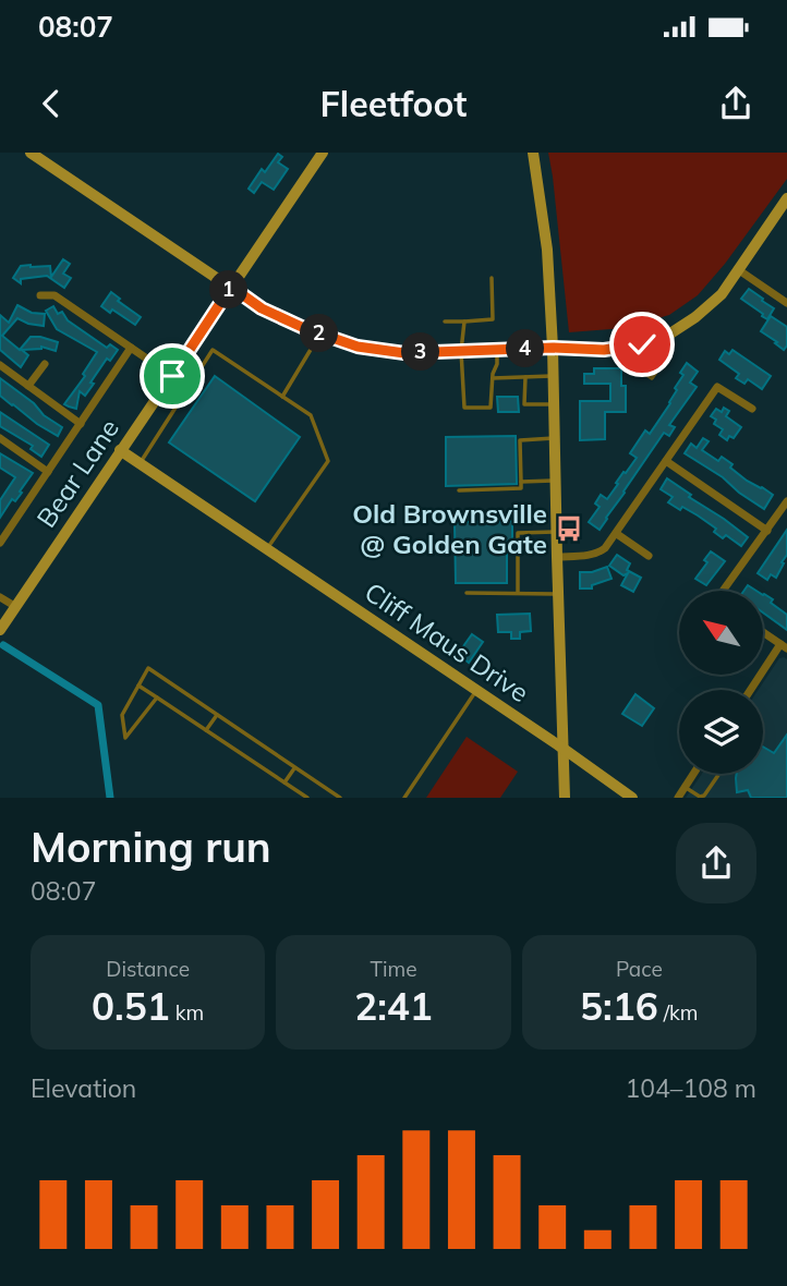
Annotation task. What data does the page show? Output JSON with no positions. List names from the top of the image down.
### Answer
{
  "streets": {
    "street": ["Bear Lane", "Cliff Maus Drive"]
  },
  "crossings": [
    ["Bear Lane", "Cliff Maus Drive"]
  ],
  "places": {
    "bus stop": ["Old Brownsville @ Golden Gate"]
  },
  "north": "top left",
  "page": {
    "status": "08:07",
    "header": "Fleetfoot",
    "pins": [
      "1",
      "2",
      "4",
      "3"
    ],
    "heading": ["Morning run", "08:07"],
    "stats": [
      ["Distance", "0.51 km"],
      ["Time", "2:41"],
      ["Pace", "5:16 /km"]
    ],
    "chart": ["Elevation", "104–108 m"]
  }
}
